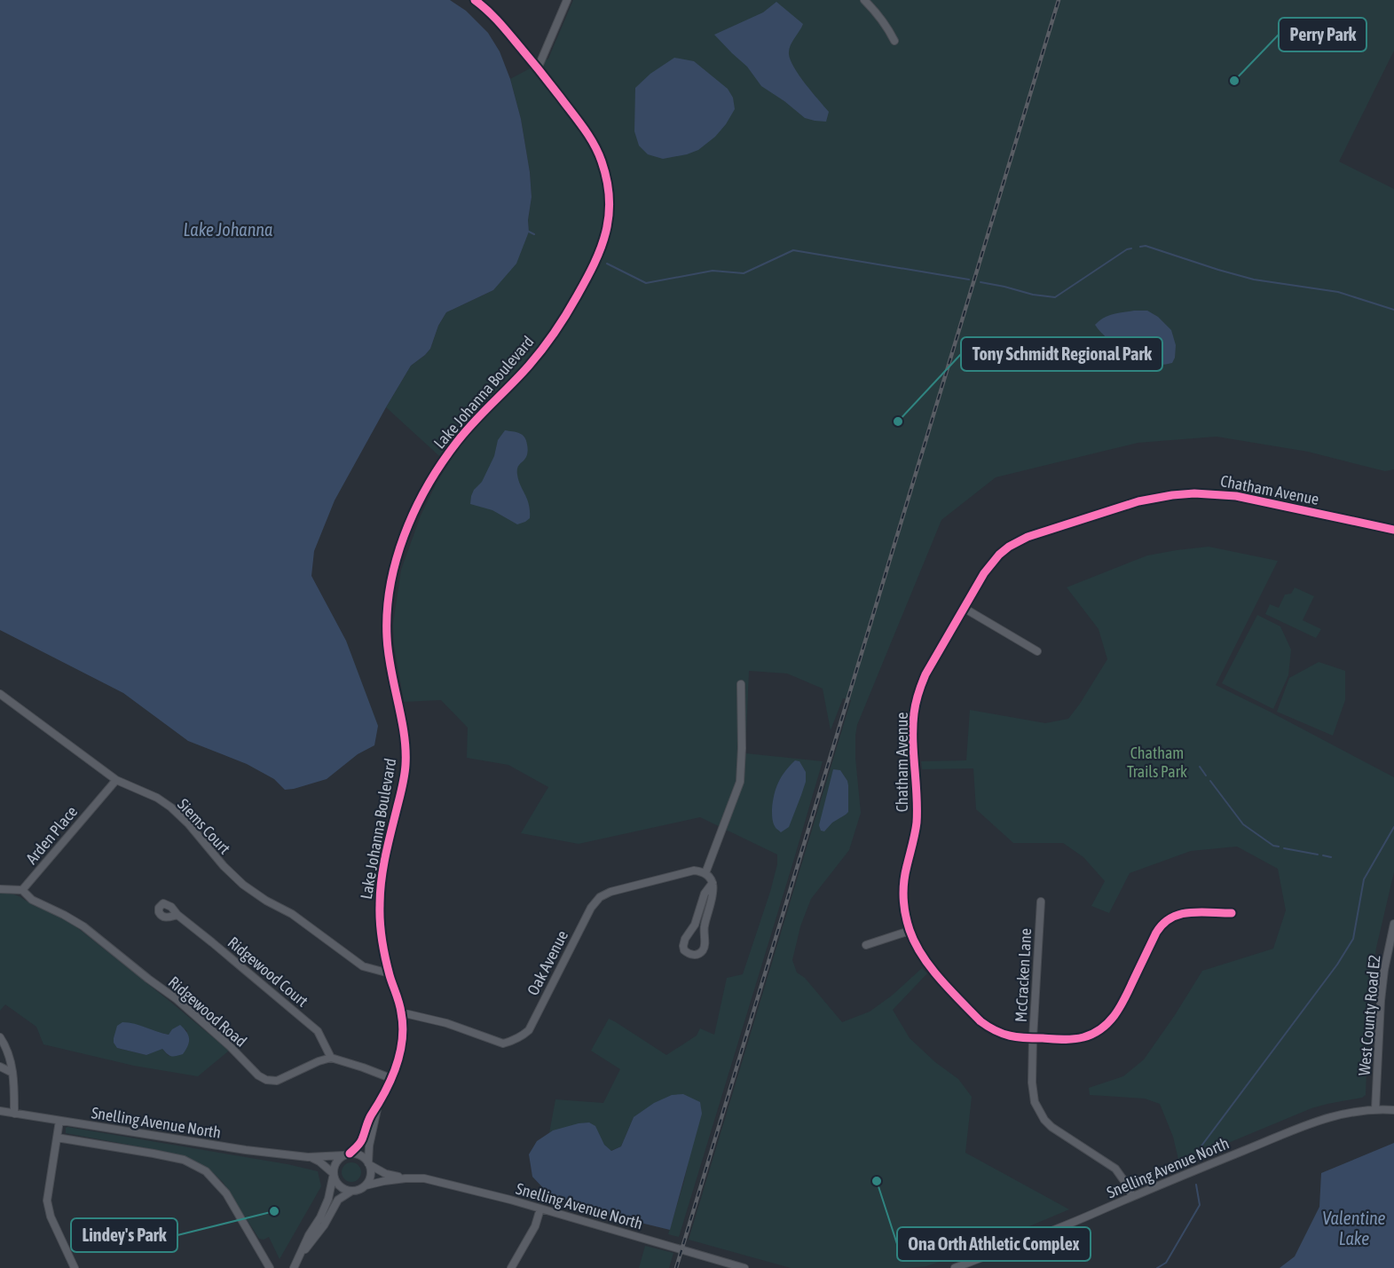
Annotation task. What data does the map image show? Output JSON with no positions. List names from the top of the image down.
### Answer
{
  "streets": {
    "street": [
      "Lake Johanna Boulevard",
      "Chatham Avenue",
      "Siems Court",
      "Arden Place",
      "Oak Avenue",
      "Ridgewood Court",
      "McCracken Lane",
      "Ridgewood Road",
      "West County Road E2",
      "Snelling Avenue North"
    ]
  },
  "crossings": [
    ["Lake Johanna Boulevard", "Siems Court"],
    ["Lake Johanna Boulevard", "Oak Avenue"],
    ["Lake Johanna Boulevard", "Snelling Avenue North"],
    ["Chatham Avenue", "McCracken Lane"],
    ["Siems Court", "Arden Place"],
    ["Arden Place", "Ridgewood Road"],
    ["Ridgewood Court", "Ridgewood Road"],
    ["McCracken Lane", "Snelling Avenue North"],
    ["West County Road E2", "Snelling Avenue North"]
  ],
  "water": ["Lake Johanna", "Valentine Lake"],
  "parks": ["Chatham Trails Park"],
  "places": [
    "Perry Park",
    "Tony Schmidt Regional Park",
    "Ona Orth Athletic Complex",
    "Lindey's Park"
  ]
}
